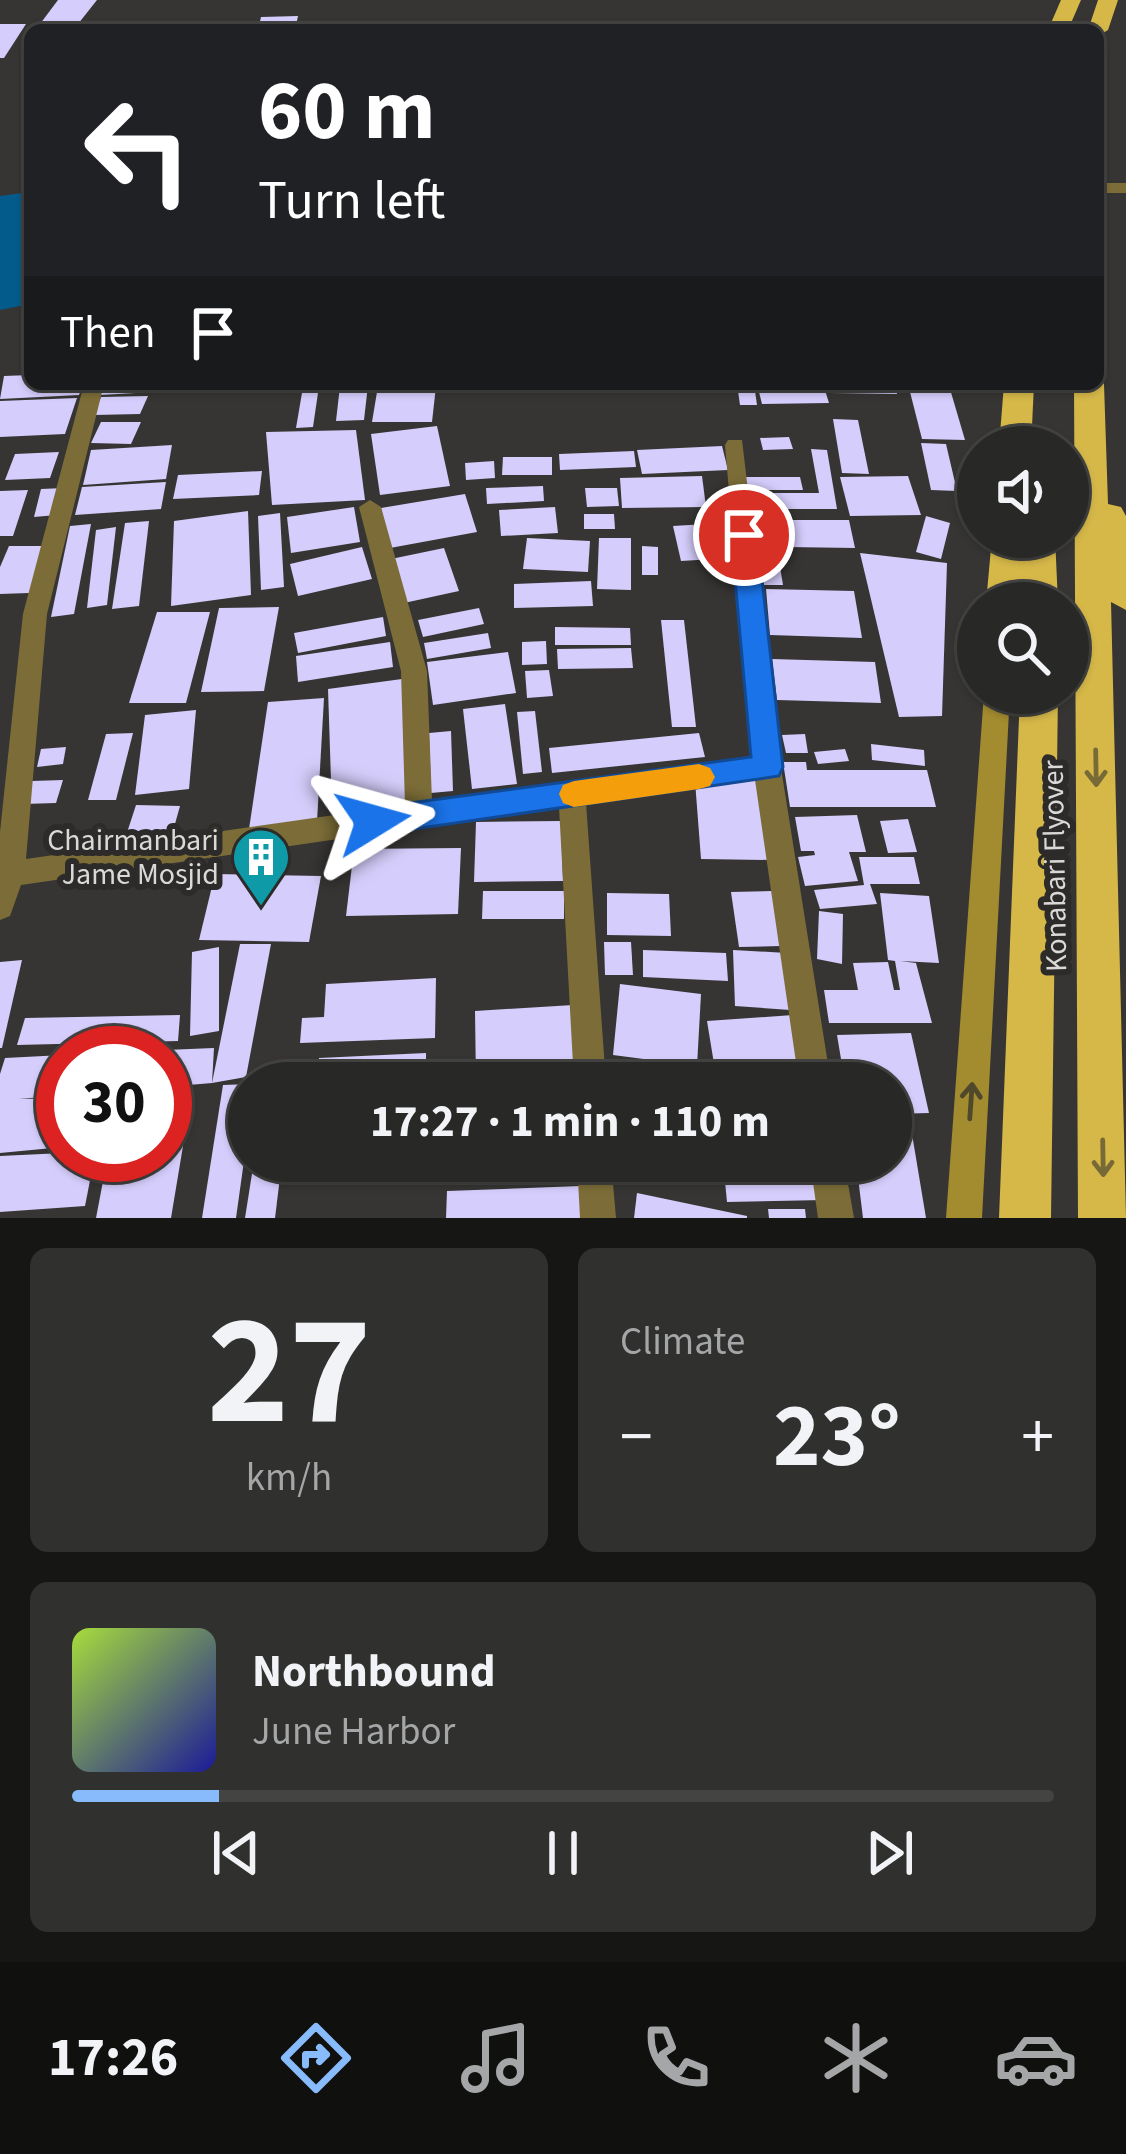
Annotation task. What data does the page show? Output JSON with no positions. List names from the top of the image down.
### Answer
{
  "streets": {
    "highway": ["Konabari Flyover"]
  },
  "places": {
    "building": ["Chairmanbari Jame Mosjid"]
  },
  "page": {
    "turn": ["60 m", "Turn left"],
    "then": "Then",
    "limit": "30",
    "trip": "17:27 · 1 min · 110 m",
    "tile": [
      ["27", "km/h"],
      "Climate"
    ],
    "heat": ["−", "23°", "+"],
    "song": ["Northbound", "June Harbor"],
    "tabs": "17:26"
  }
}
